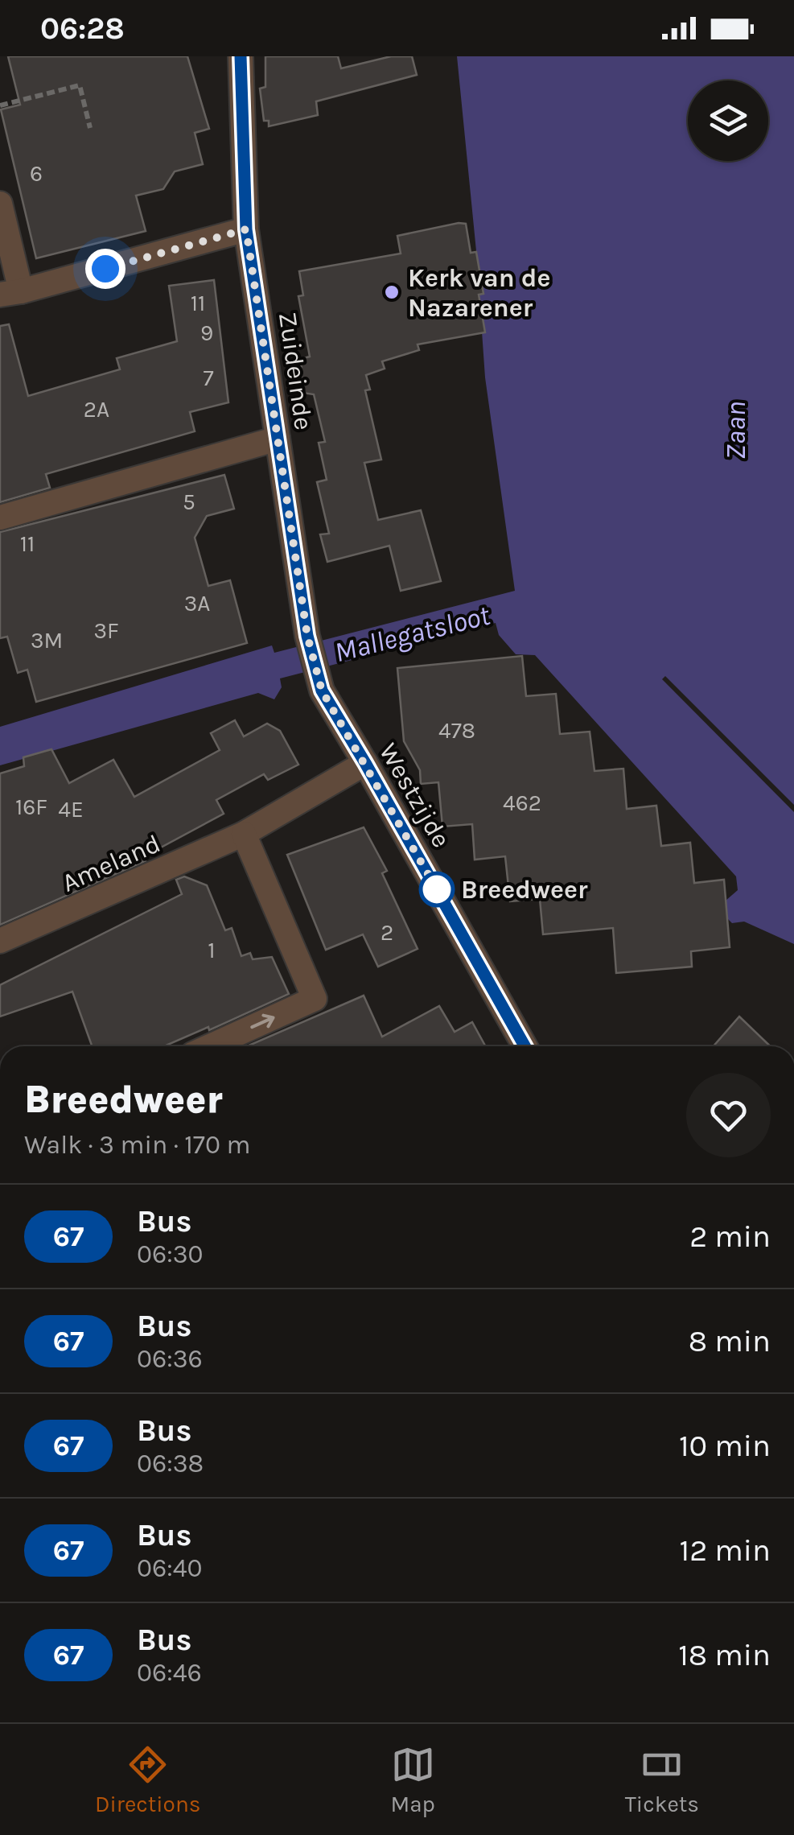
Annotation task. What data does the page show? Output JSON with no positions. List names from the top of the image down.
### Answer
{
  "streets": {
    "street": ["Zuideinde", "Westzijde", "Ameland"]
  },
  "crossings": [
    ["Zuideinde", "Westzijde"],
    ["Westzijde", "Ameland"]
  ],
  "water": ["Zaan", "Mallegatsloot"],
  "places": ["Kerk van de Nazarener", "Breedweer"],
  "lines": ["bus line 67"],
  "house_numbers": [
    "6",
    "11",
    "9",
    "7",
    "2A",
    "5",
    "11",
    "3A",
    "3F",
    "3M",
    "478",
    "462",
    "16F",
    "4E",
    "2",
    "1"
  ],
  "page": {
    "status": "06:28",
    "heading": ["Breedweer", "Walk · 3 min · 170 m"],
    "list": [
      {
        "mark": "67",
        "name": "Bus",
        "note": "06:30",
        "value": "2 min"
      },
      {
        "mark": "67",
        "name": "Bus",
        "note": "06:36",
        "value": "8 min"
      },
      {
        "mark": "67",
        "name": "Bus",
        "note": "06:38",
        "value": "10 min"
      },
      {
        "mark": "67",
        "name": "Bus",
        "note": "06:40",
        "value": "12 min"
      },
      {
        "mark": "67",
        "name": "Bus",
        "note": "06:46",
        "value": "18 min"
      }
    ],
    "tabs": ["Directions", "Map", "Tickets"]
  }
}
